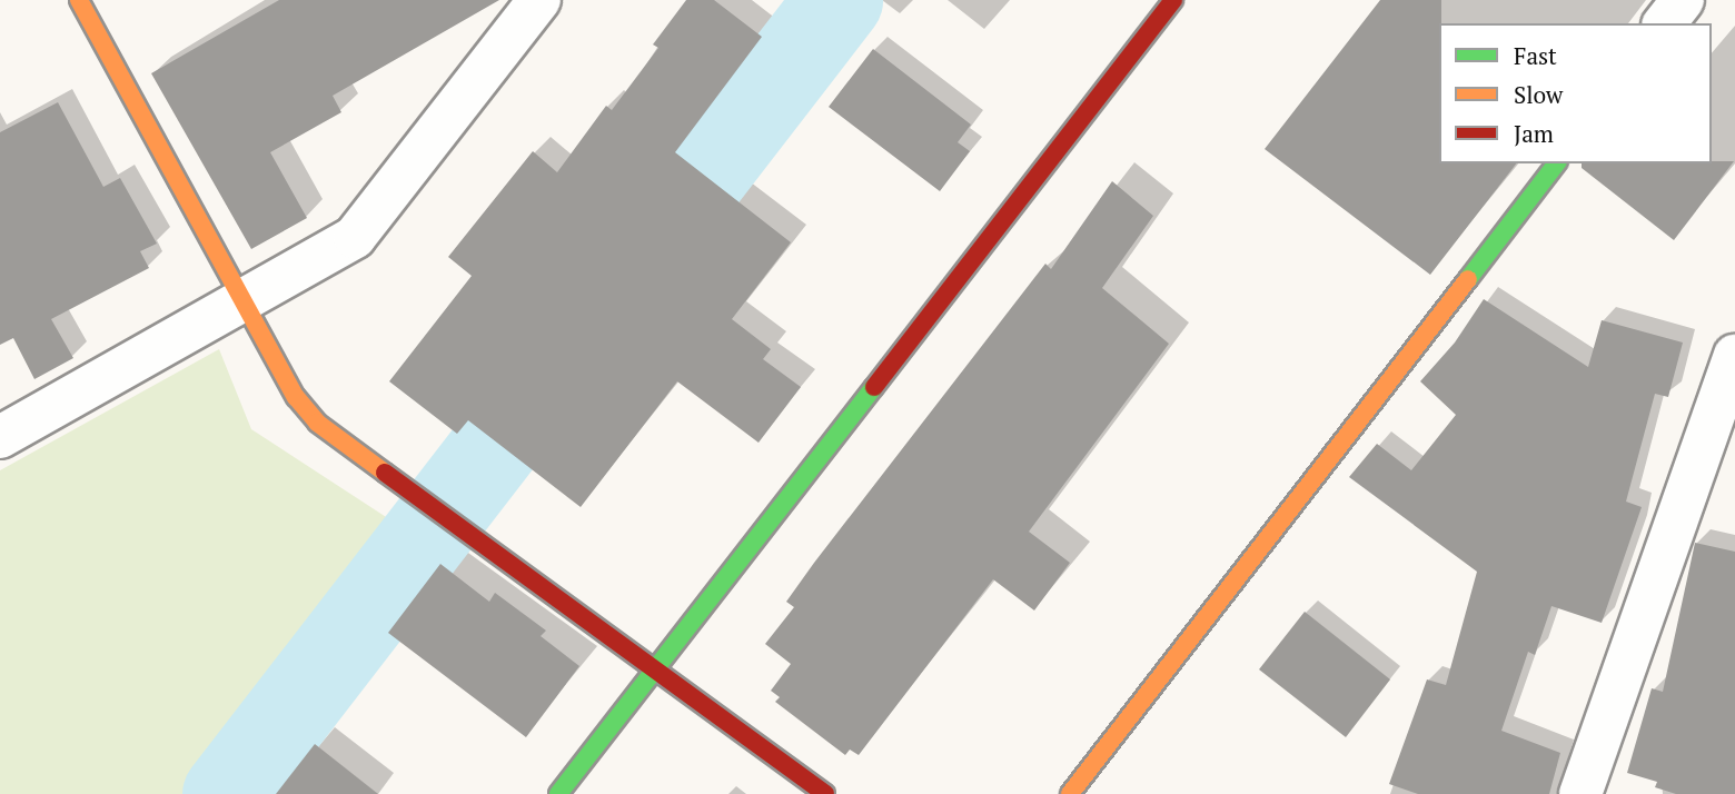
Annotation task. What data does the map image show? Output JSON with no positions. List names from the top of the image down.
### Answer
{
  "legend": ["Fast", "Slow", "Jam"]
}
